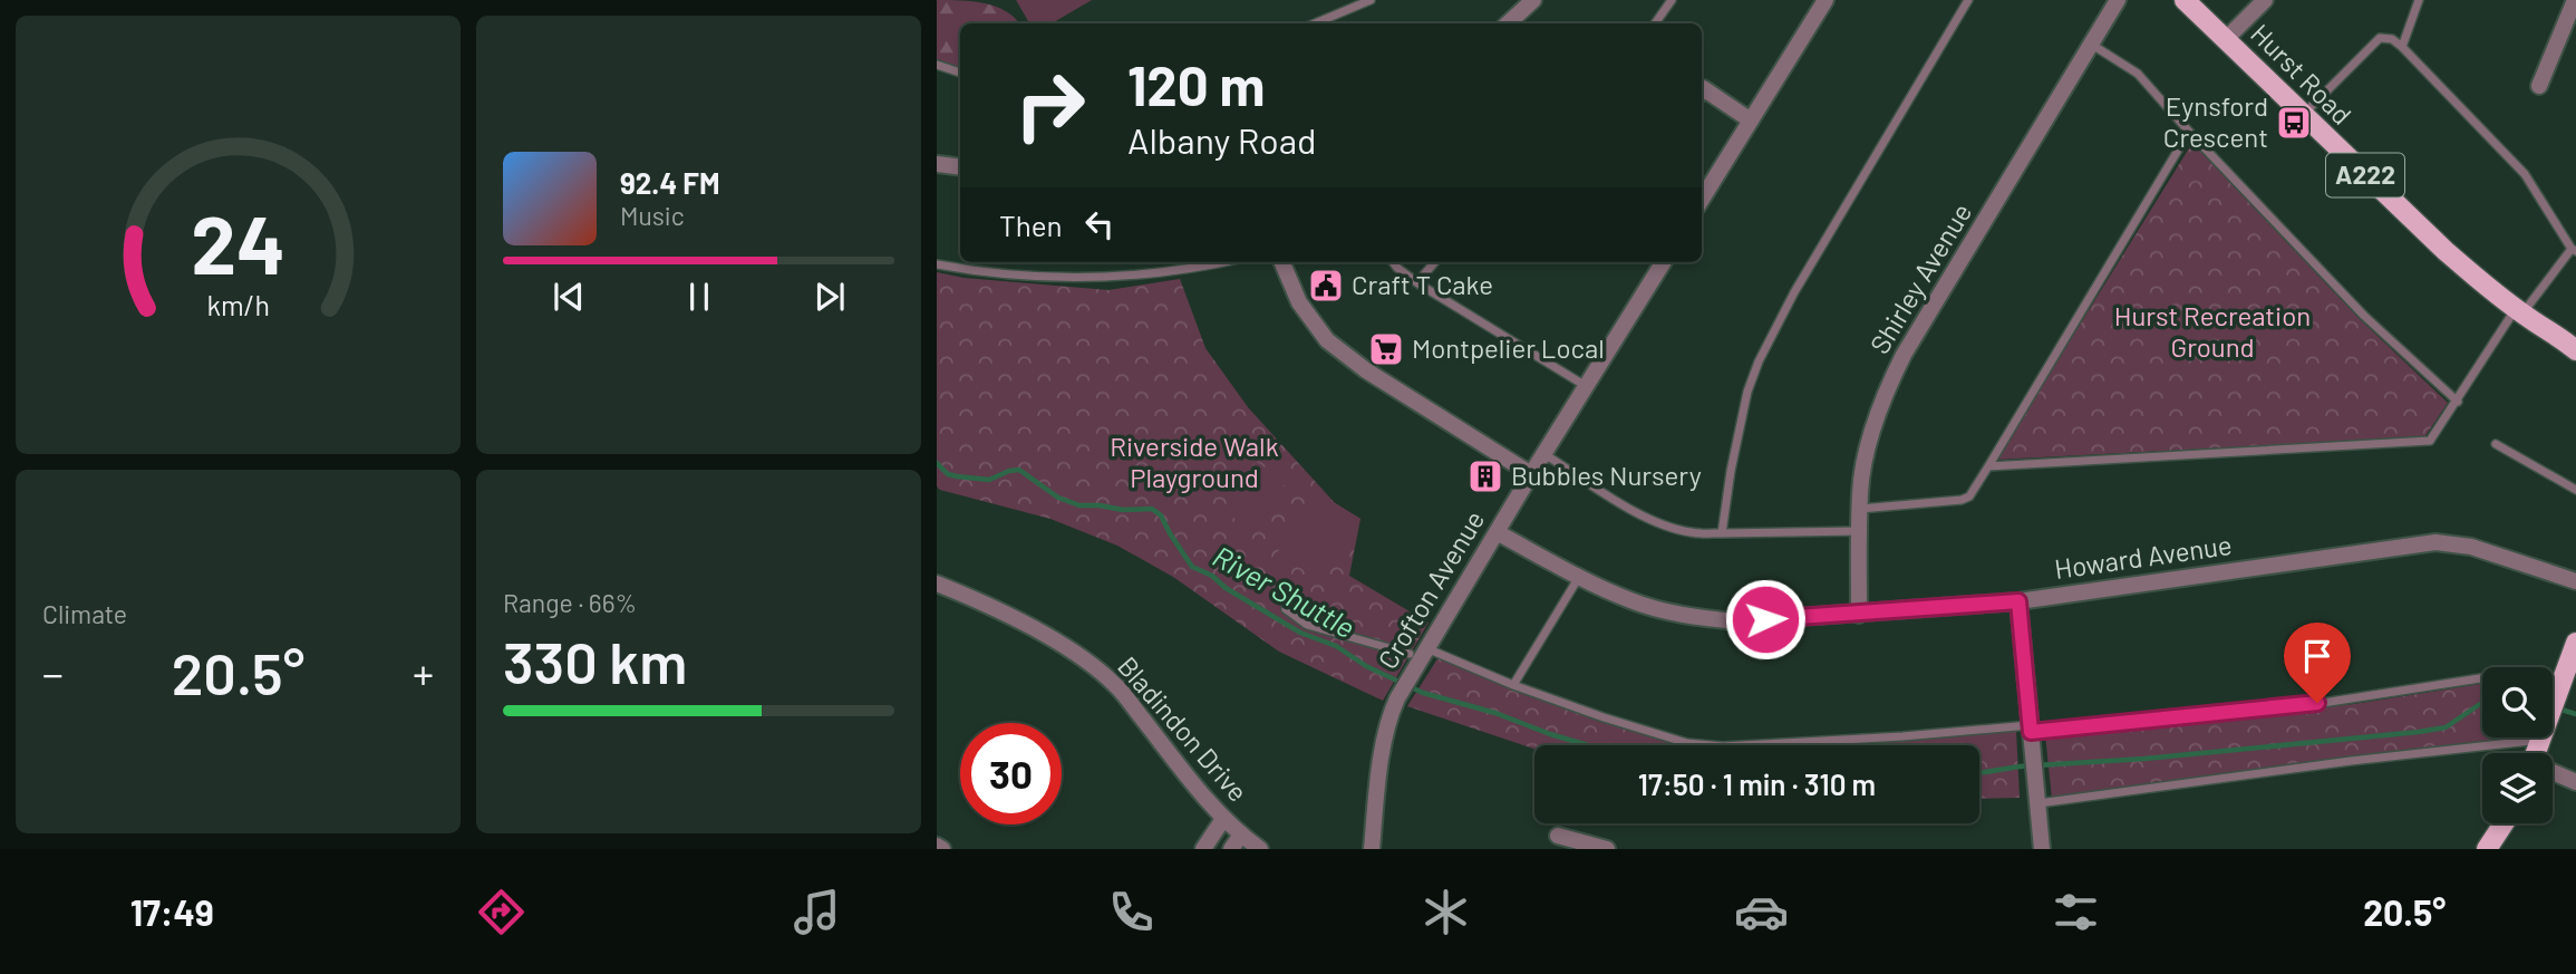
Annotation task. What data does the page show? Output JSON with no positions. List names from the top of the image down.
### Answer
{
  "streets": {
    "main road": ["Hurst Road", "A222"],
    "street": [
      "Shirley Avenue",
      "Howard Avenue",
      "Crofton Avenue",
      "Bladindon Drive"
    ]
  },
  "crossings": [
    ["Shirley Avenue", "Howard Avenue"],
    ["Howard Avenue", "Crofton Avenue"]
  ],
  "water": ["River Shuttle"],
  "parks": ["Hurst Recreation Ground", "Riverside Walk Playground"],
  "places": {
    "bus stop": ["Eynsford Crescent"],
    "public building": ["Craft T Cake"],
    "supermarket": ["Montpelier Local"],
    "building": ["Bubbles Nursery"]
  },
  "page": {
    "turn": ["120 m", "Albany Road"],
    "song": ["92.4 FM", "Music"],
    "then": "Then",
    "tile": [
      "Climate",
      ["Range · 66%", "330 km"]
    ],
    "heat": ["−", "20.5°", "+"],
    "limit": "30",
    "trip": "17:50 · 1 min · 310 m",
    "tabs": ["17:49", "20.5°"],
    "gauge": ["24", "km/h"]
  }
}
